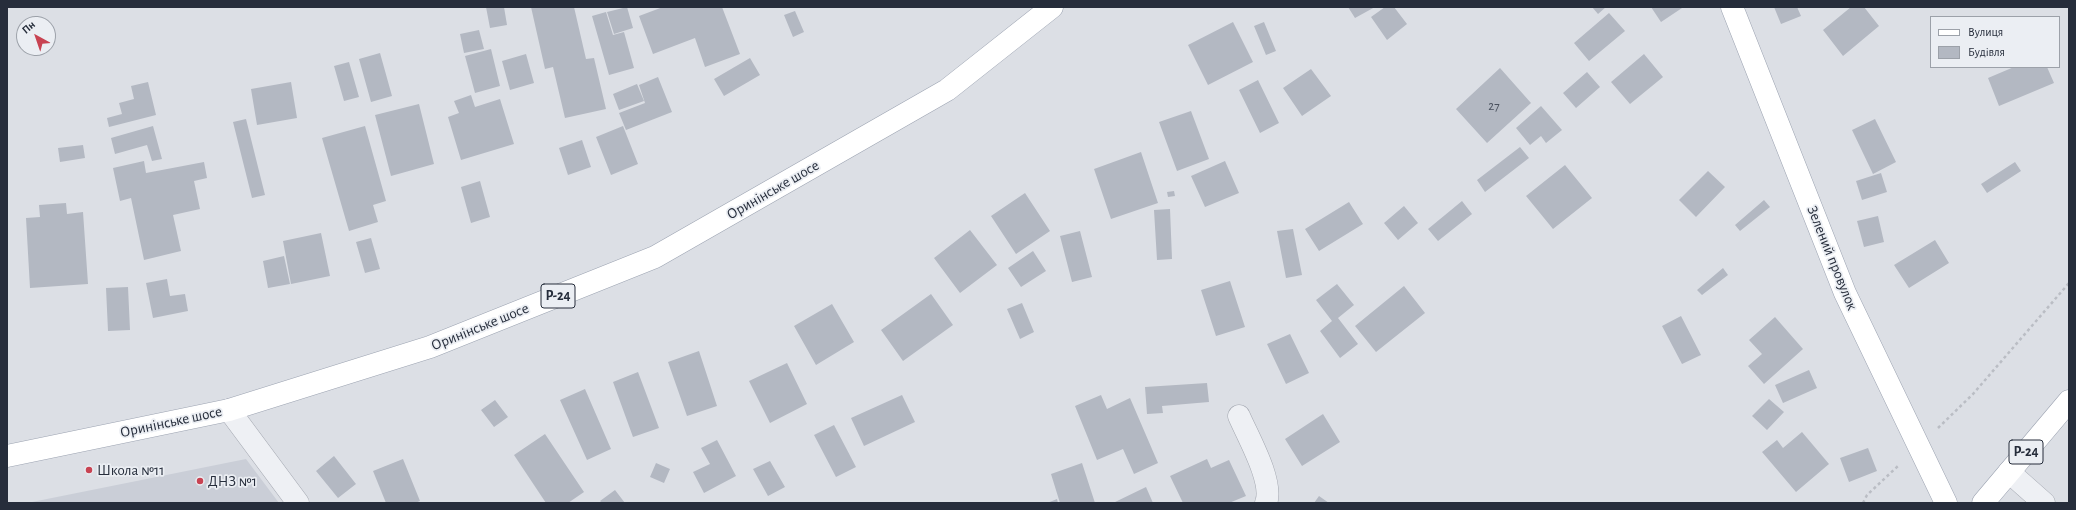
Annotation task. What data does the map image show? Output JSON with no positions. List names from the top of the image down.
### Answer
{
  "streets": {
    "main road": ["Оринінське шосе", "Зелений провулок", "Р-24"]
  },
  "places": ["Школа №11", "ДНЗ №1"],
  "house_numbers": ["27"],
  "legend": ["Вулиця", "Будівля"],
  "north": "top left"
}
